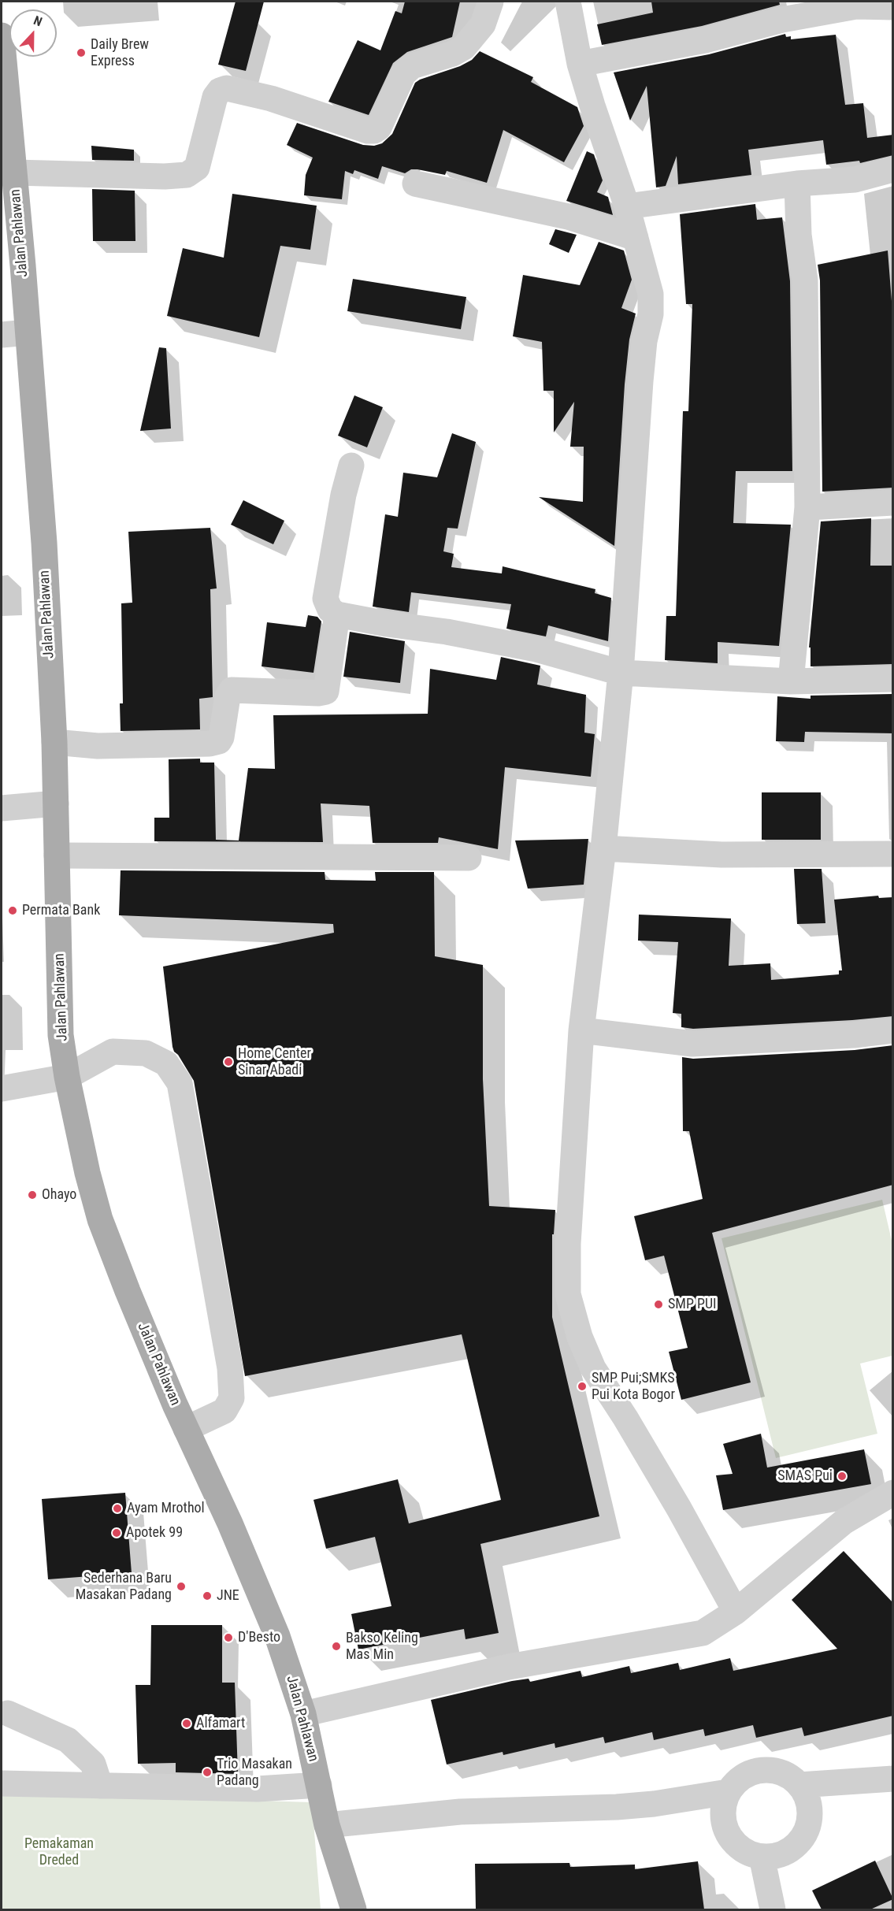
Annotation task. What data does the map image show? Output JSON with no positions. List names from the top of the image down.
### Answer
{
  "streets": {
    "main road": ["Jalan Pahlawan"]
  },
  "parks": ["Pemakaman Dreded"],
  "places": [
    "Daily Brew Express",
    "Permata Bank",
    "Home Center Sinar Abadi",
    "Ohayo",
    "SMP PUI",
    "SMP Pui;SMKS Pui Kota Bogor",
    "SMAS Pui",
    "Ayam Mrothol",
    "Apotek 99",
    "Sederhana Baru Masakan Padang",
    "JNE",
    "D'Besto",
    "Bakso Keling Mas Min",
    "Alfamart",
    "Trio Masakan Padang"
  ],
  "north": "top"
}
